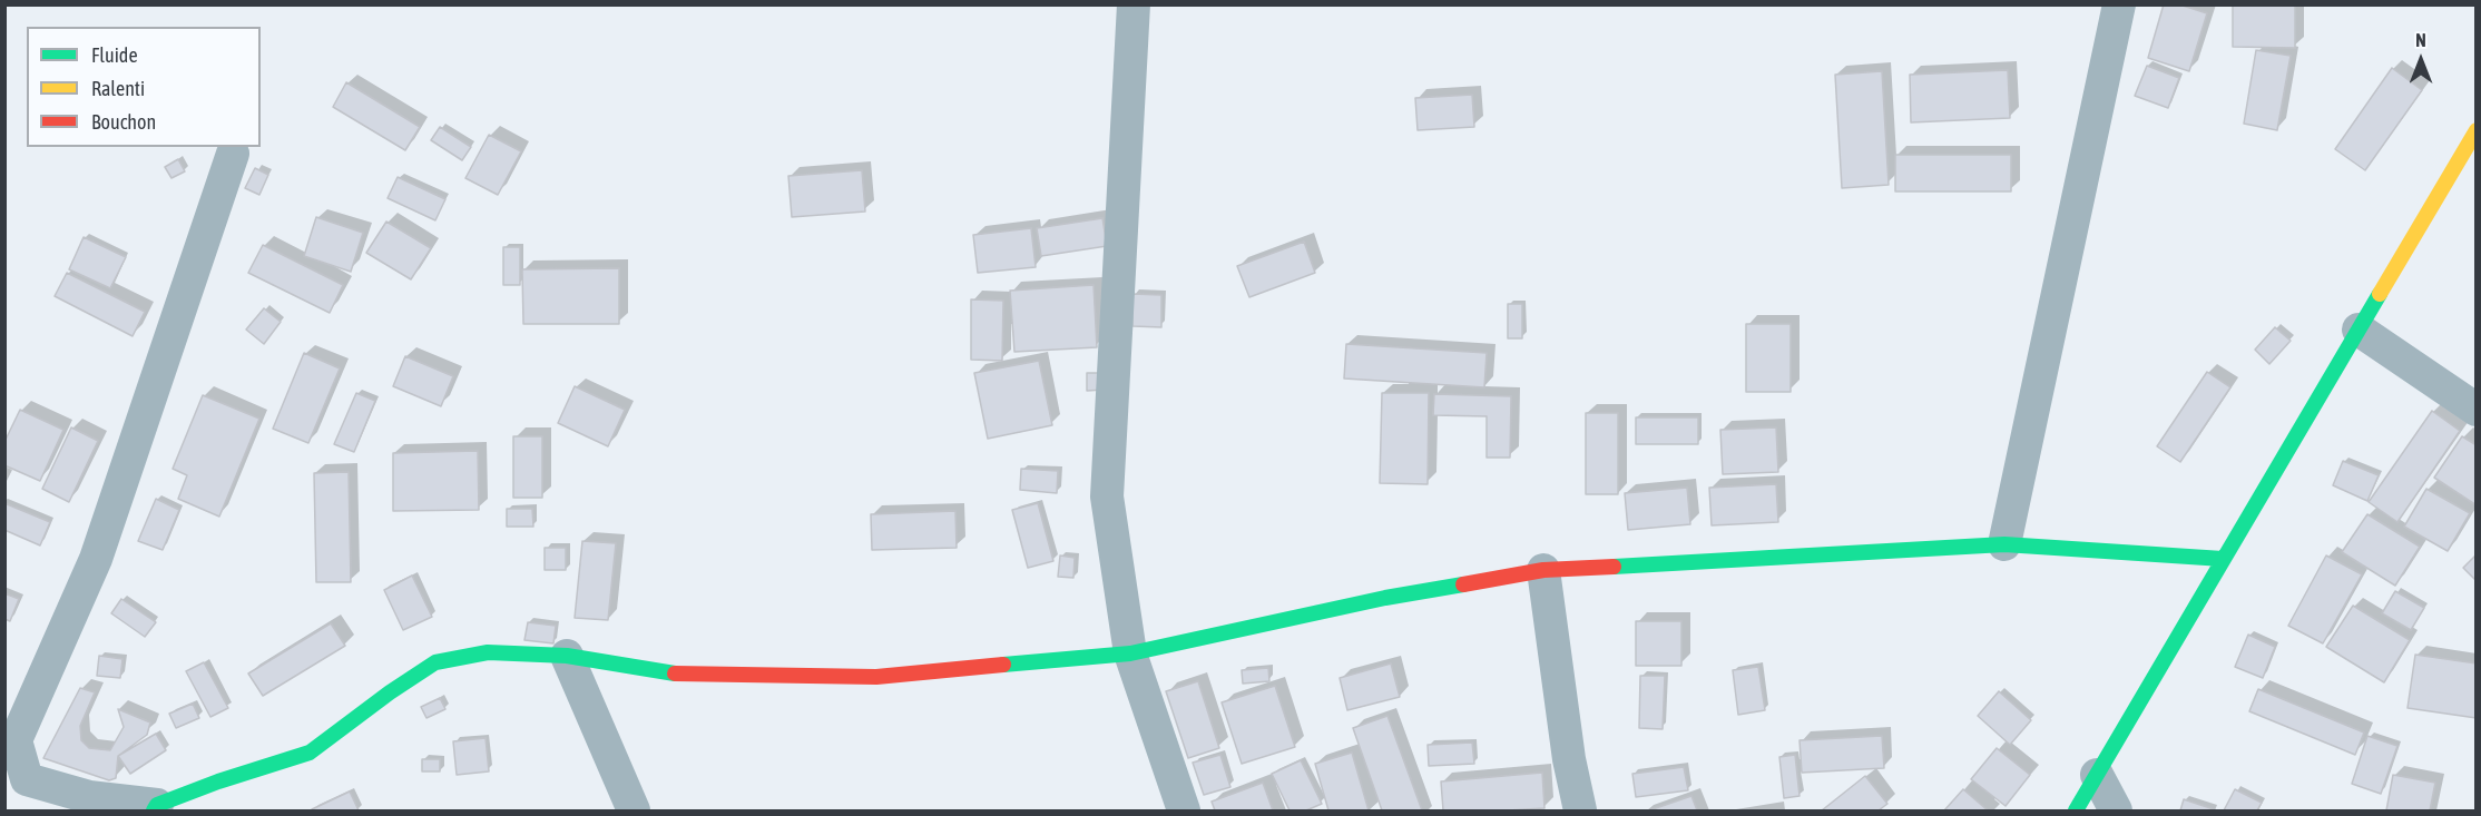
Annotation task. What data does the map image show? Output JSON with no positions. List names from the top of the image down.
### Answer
{
  "legend": ["Fluide", "Ralenti", "Bouchon"],
  "north": "top"
}
